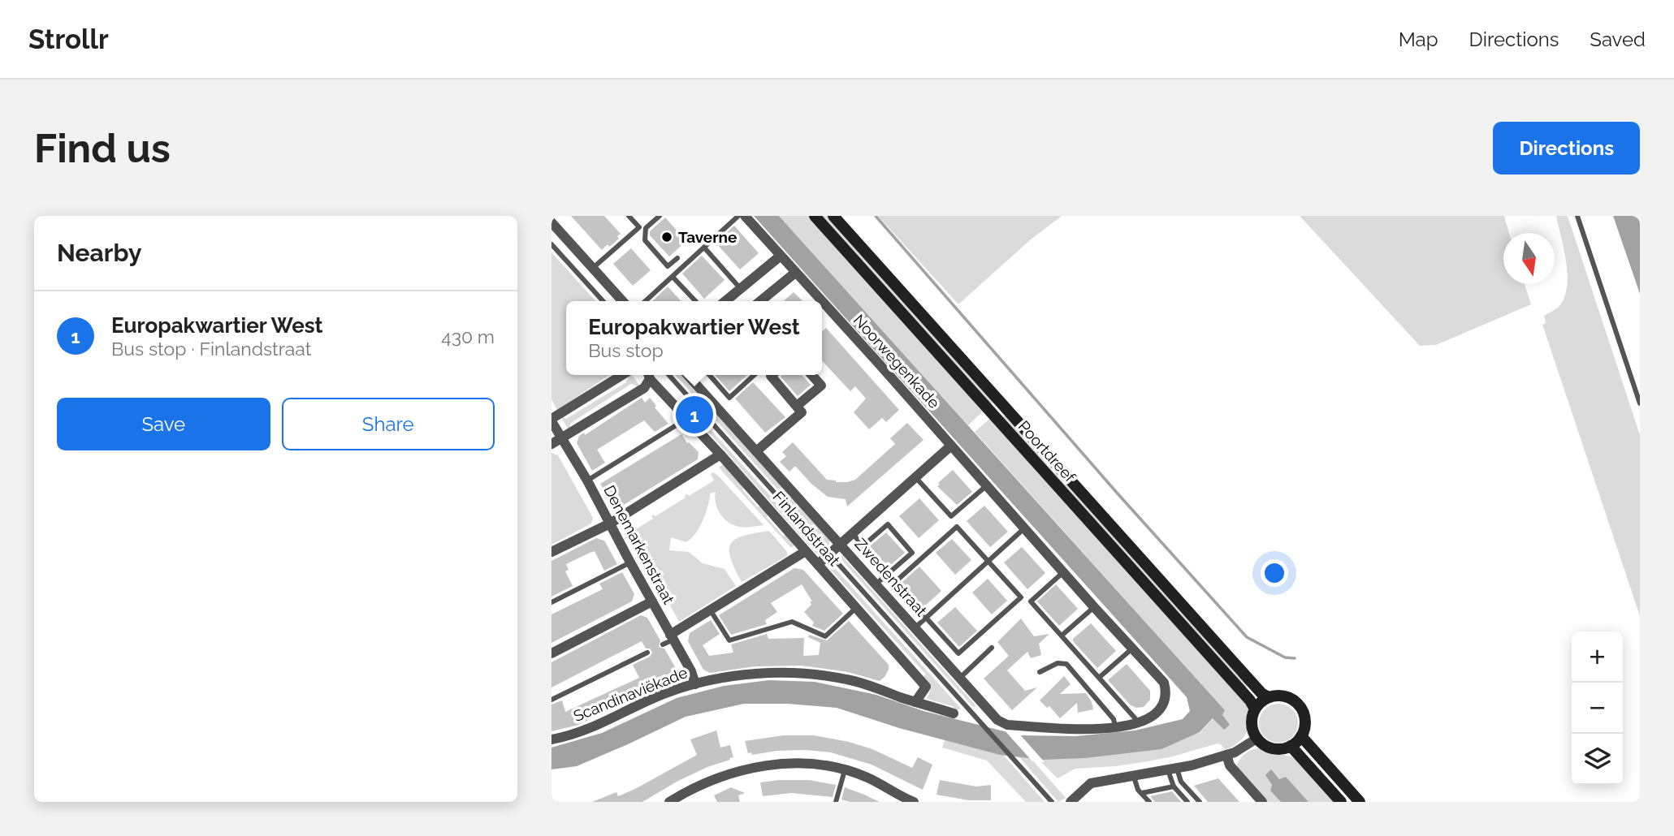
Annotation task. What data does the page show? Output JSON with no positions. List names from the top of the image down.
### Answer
{
  "streets": {
    "main road": ["Poortdreef"],
    "street": [
      "Noorwegenkade",
      "Finlandstraat",
      "Denemarkenstraat",
      "Zwedenstraat",
      "Scandinaviëkade"
    ]
  },
  "crossings": [
    ["Noorwegenkade", "Zwedenstraat"],
    ["Finlandstraat", "Scandinaviëkade"],
    ["Denemarkenstraat", "Scandinaviëkade"]
  ],
  "places": ["Taverne"],
  "north": "bottom",
  "page": {
    "header": "Strollr",
    "nav": ["Map", "Directions", "Saved"],
    "buttons": [
      "Directions",
      ["Save", "Share"]
    ],
    "title": "Find us",
    "heading": "Nearby",
    "list": [
      {
        "mark": "1",
        "name": "Europakwartier West",
        "note": "Bus stop · Finlandstraat",
        "value": "430 m"
      }
    ],
    "popup": ["Europakwartier West", "Bus stop"],
    "pins": "1",
    "map_buttons": ["+", "−"]
  }
}
